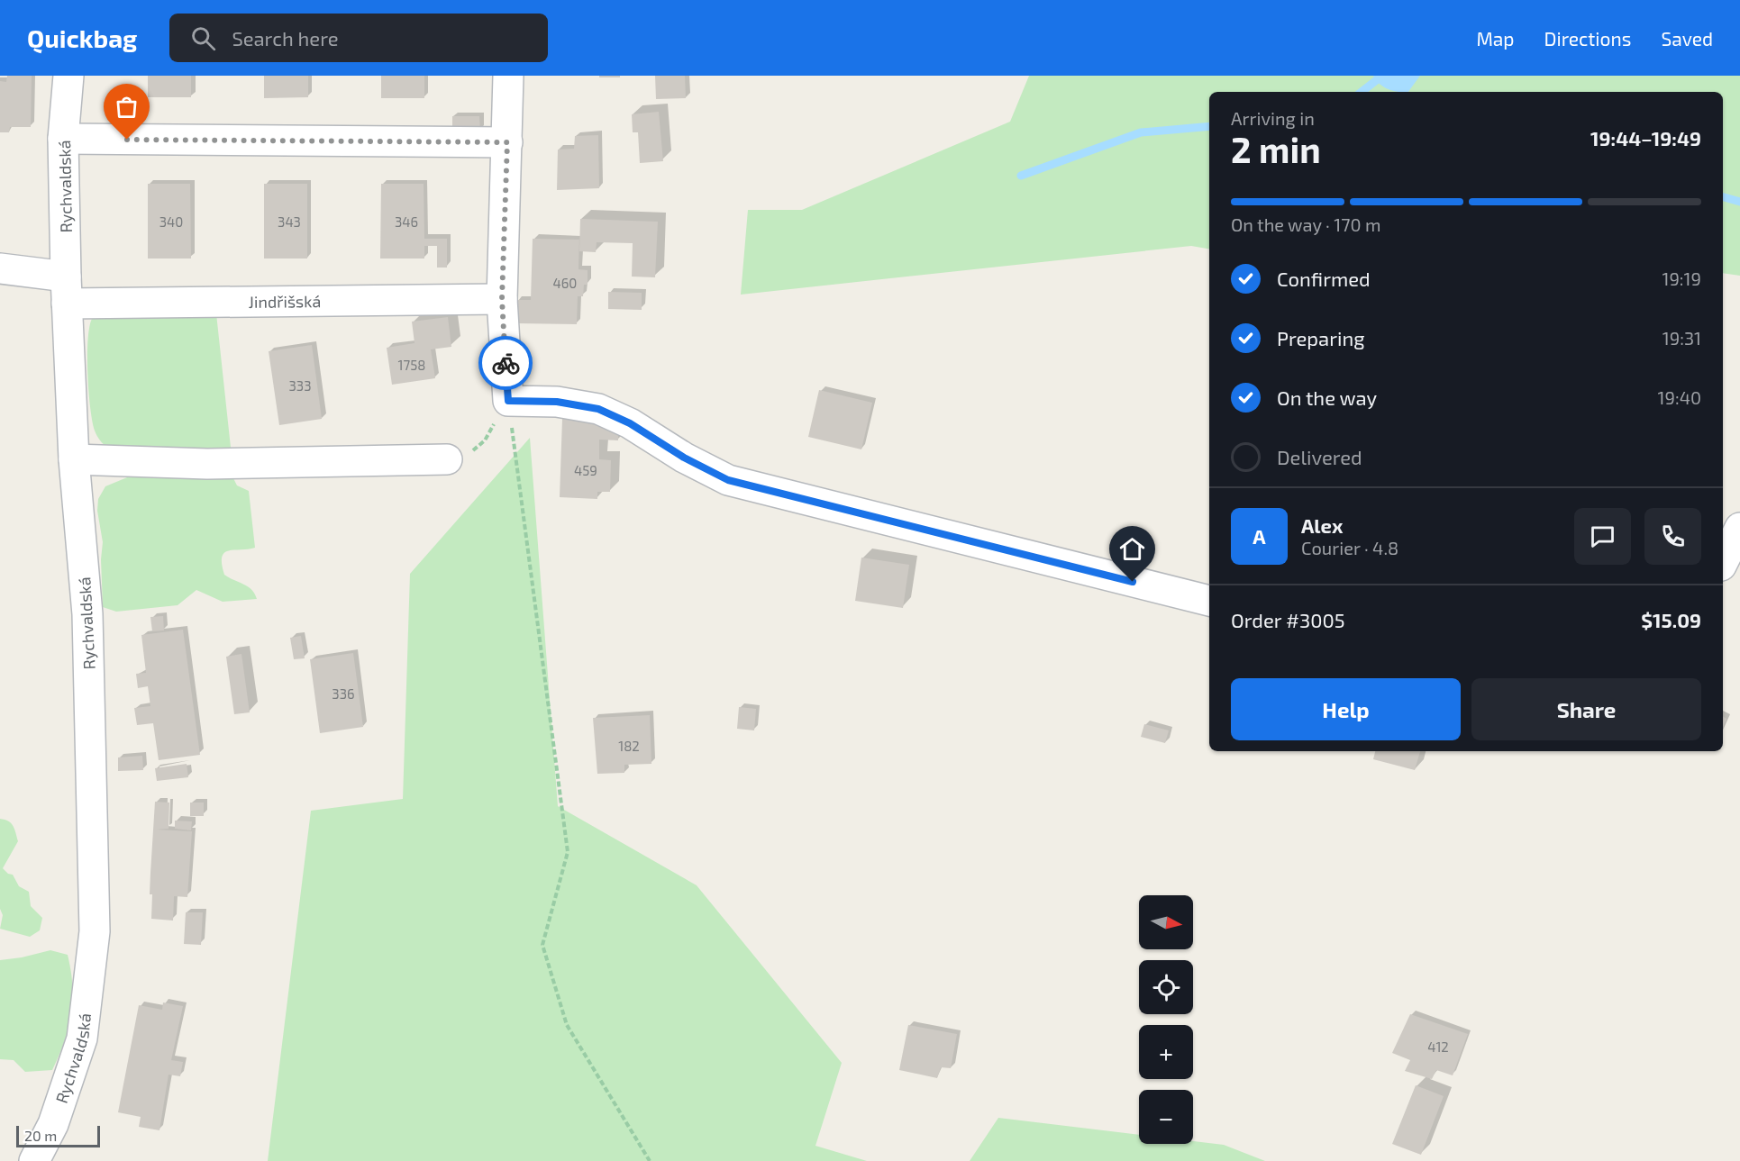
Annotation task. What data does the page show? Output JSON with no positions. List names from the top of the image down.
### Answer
{
  "streets": {
    "street": ["Rychvaldská", "Jindřišská"]
  },
  "crossings": [
    ["Rychvaldská", "Jindřišská"]
  ],
  "house_numbers": [
    "340",
    "343",
    "346",
    "460",
    "1758",
    "333",
    "459",
    "336",
    "182",
    "412"
  ],
  "scale_bar": "20 m",
  "north": "right",
  "page": {
    "header": "Quickbag",
    "search": "Search here",
    "nav": ["Map", "Directions", "Saved"],
    "heading": ["2 min", "Arriving in", "19:44–19:49"],
    "panel": [
      "Alex",
      "Courier · 4.8",
      "Order #3005",
      "$15.09"
    ],
    "bar": "On the way · 170 m",
    "list": [
      ["Confirmed", "19:19"],
      ["Preparing", "19:31"],
      ["On the way", "19:40"],
      "Delivered"
    ],
    "round": "A",
    "buttons": ["Help", "Share"],
    "map_buttons": ["+", "−"],
    "scale": "20 m"
  }
}
